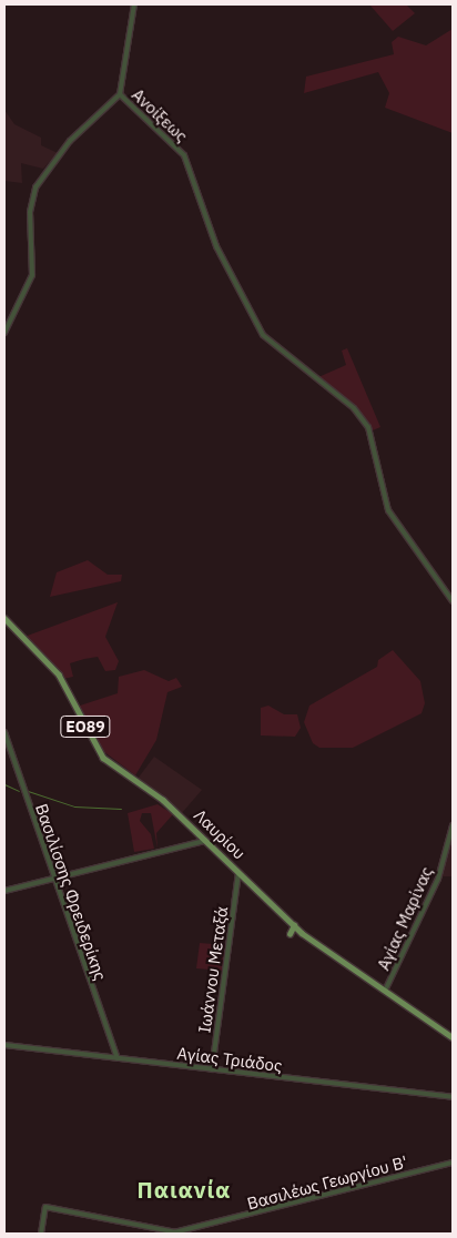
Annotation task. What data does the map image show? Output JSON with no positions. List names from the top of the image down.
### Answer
{
  "streets": {
    "main road": ["ΕΟ89", "Λαυρίου"],
    "street": [
      "Ανοίξεως",
      "Βασιλίσσης Φρειδερίκης",
      "Αγίας Μαρίνας",
      "Ιωάννου Μεταξά",
      "Αγίας Τριάδος",
      "Βασιλέως Γεωργίου Β'"
    ]
  },
  "crossings": [
    ["Λαυρίου", "Αγίας Μαρίνας"],
    ["Λαυρίου", "Ιωάννου Μεταξά"],
    ["Βασιλίσσης Φρειδερίκης", "Αγίας Τριάδος"],
    ["Ιωάννου Μεταξά", "Αγίας Τριάδος"]
  ],
  "districts": ["Παιανία"]
}
